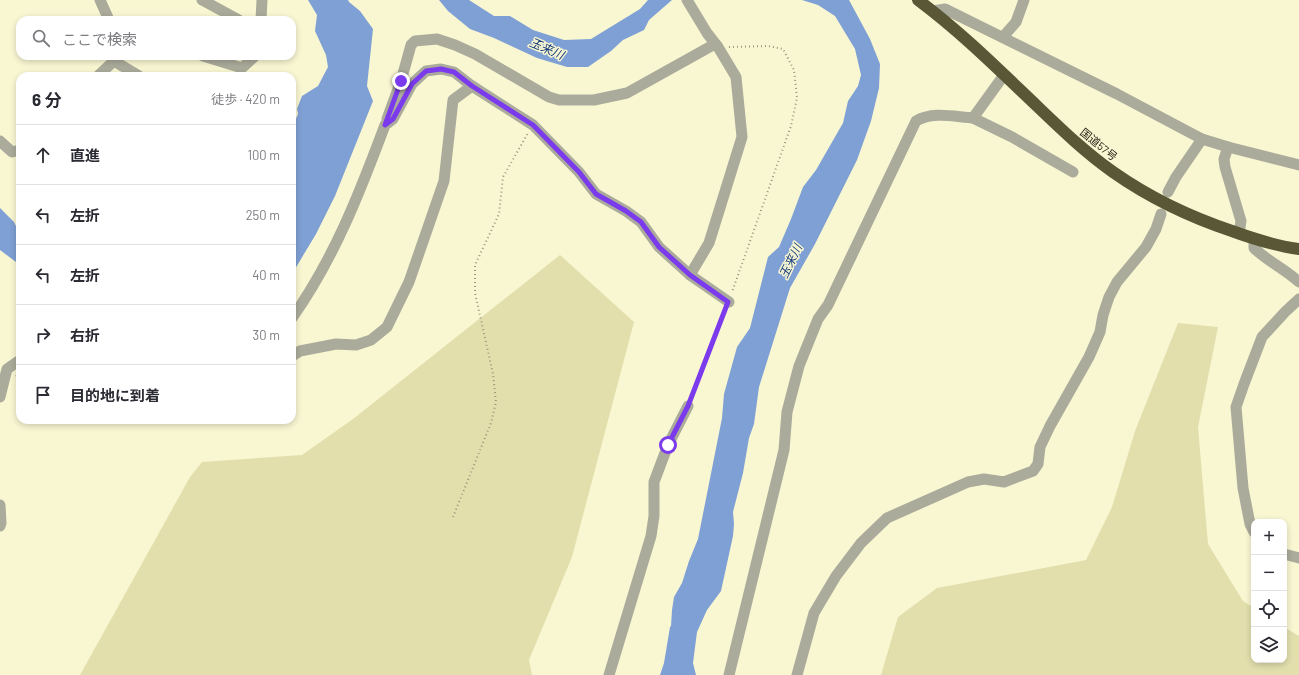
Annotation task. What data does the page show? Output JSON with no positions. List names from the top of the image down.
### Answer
{
  "streets": {
    "highway": ["国道57号"]
  },
  "water": ["玉来川"],
  "page": {
    "search": "ここで検索",
    "heading": ["6 分", "徒歩 · 420 m"],
    "list": [
      ["直進", "100 m"],
      ["左折", "250 m"],
      ["左折", "40 m"],
      ["右折", "30 m"],
      "目的地に到着"
    ],
    "map_buttons": ["+", "−"]
  }
}
